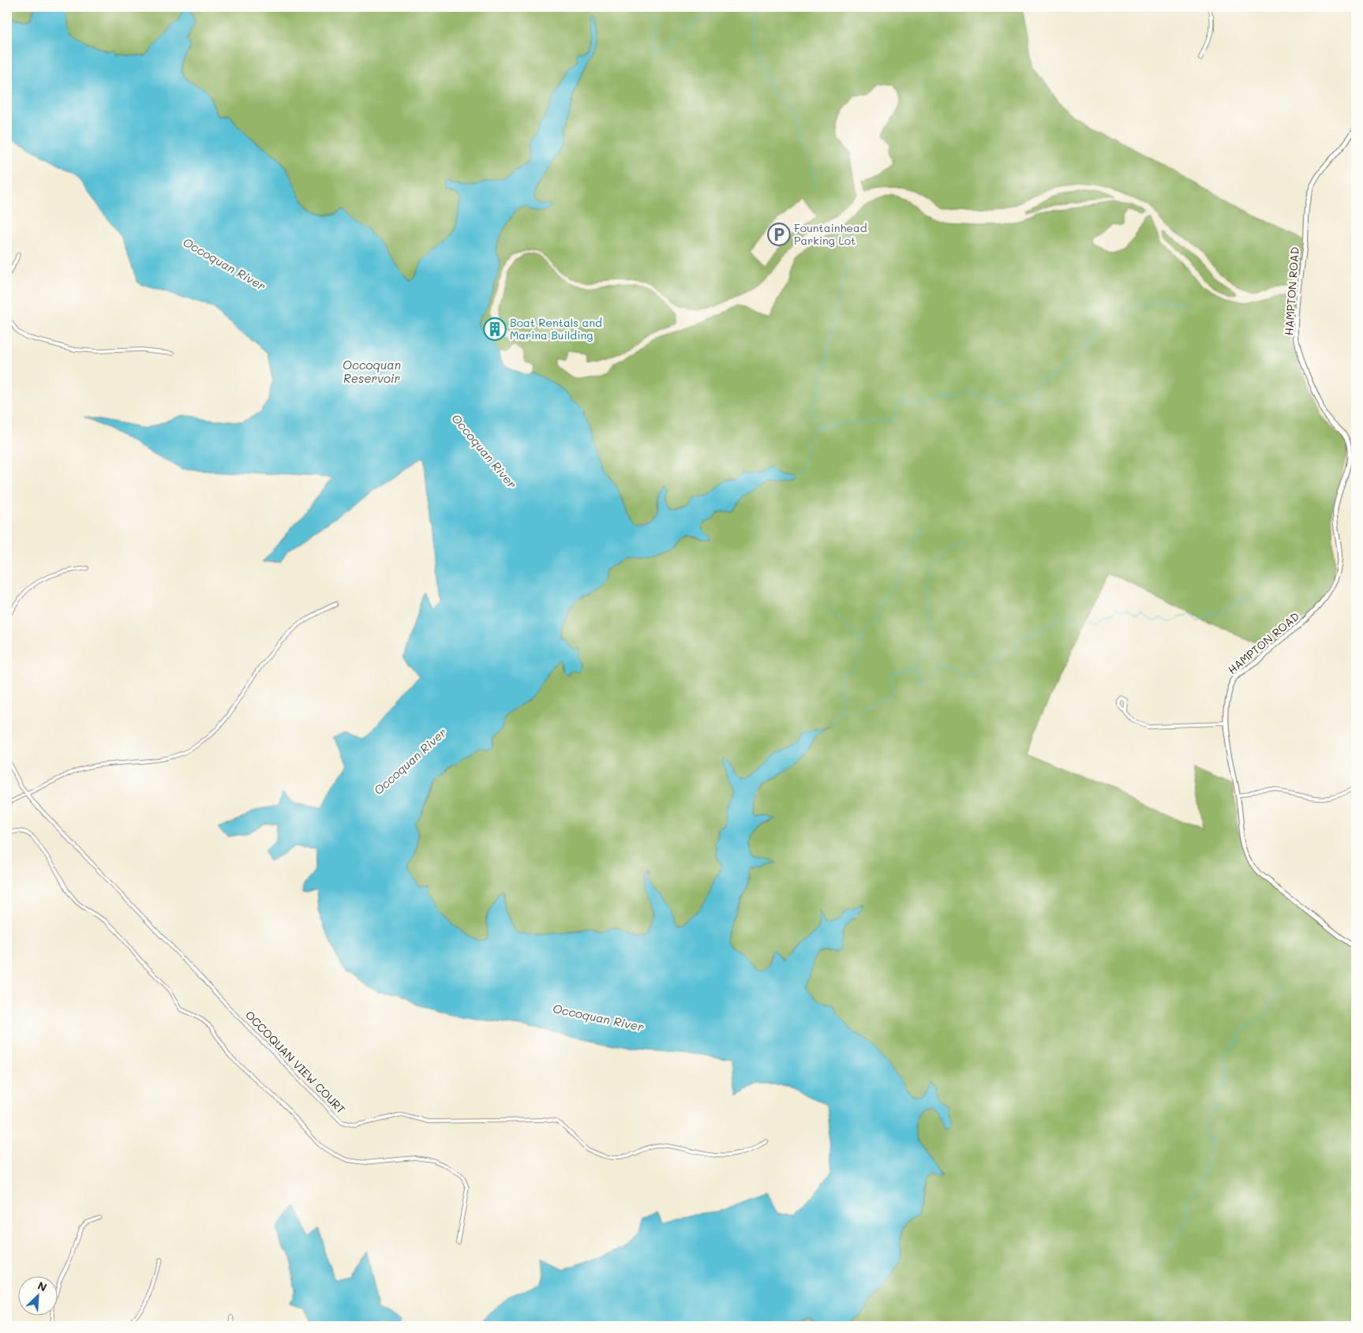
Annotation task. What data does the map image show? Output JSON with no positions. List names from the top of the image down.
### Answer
{
  "streets": {
    "street": ["HAMPTON ROAD", "OCCOQUAN VIEW COURT"]
  },
  "water": ["Occoquan River", "Occoquan Reservoir"],
  "places": {
    "parking": ["Fountainhead Parking Lot"],
    "building": ["Boat Rentals and Marina Building"]
  },
  "north": "top right"
}
